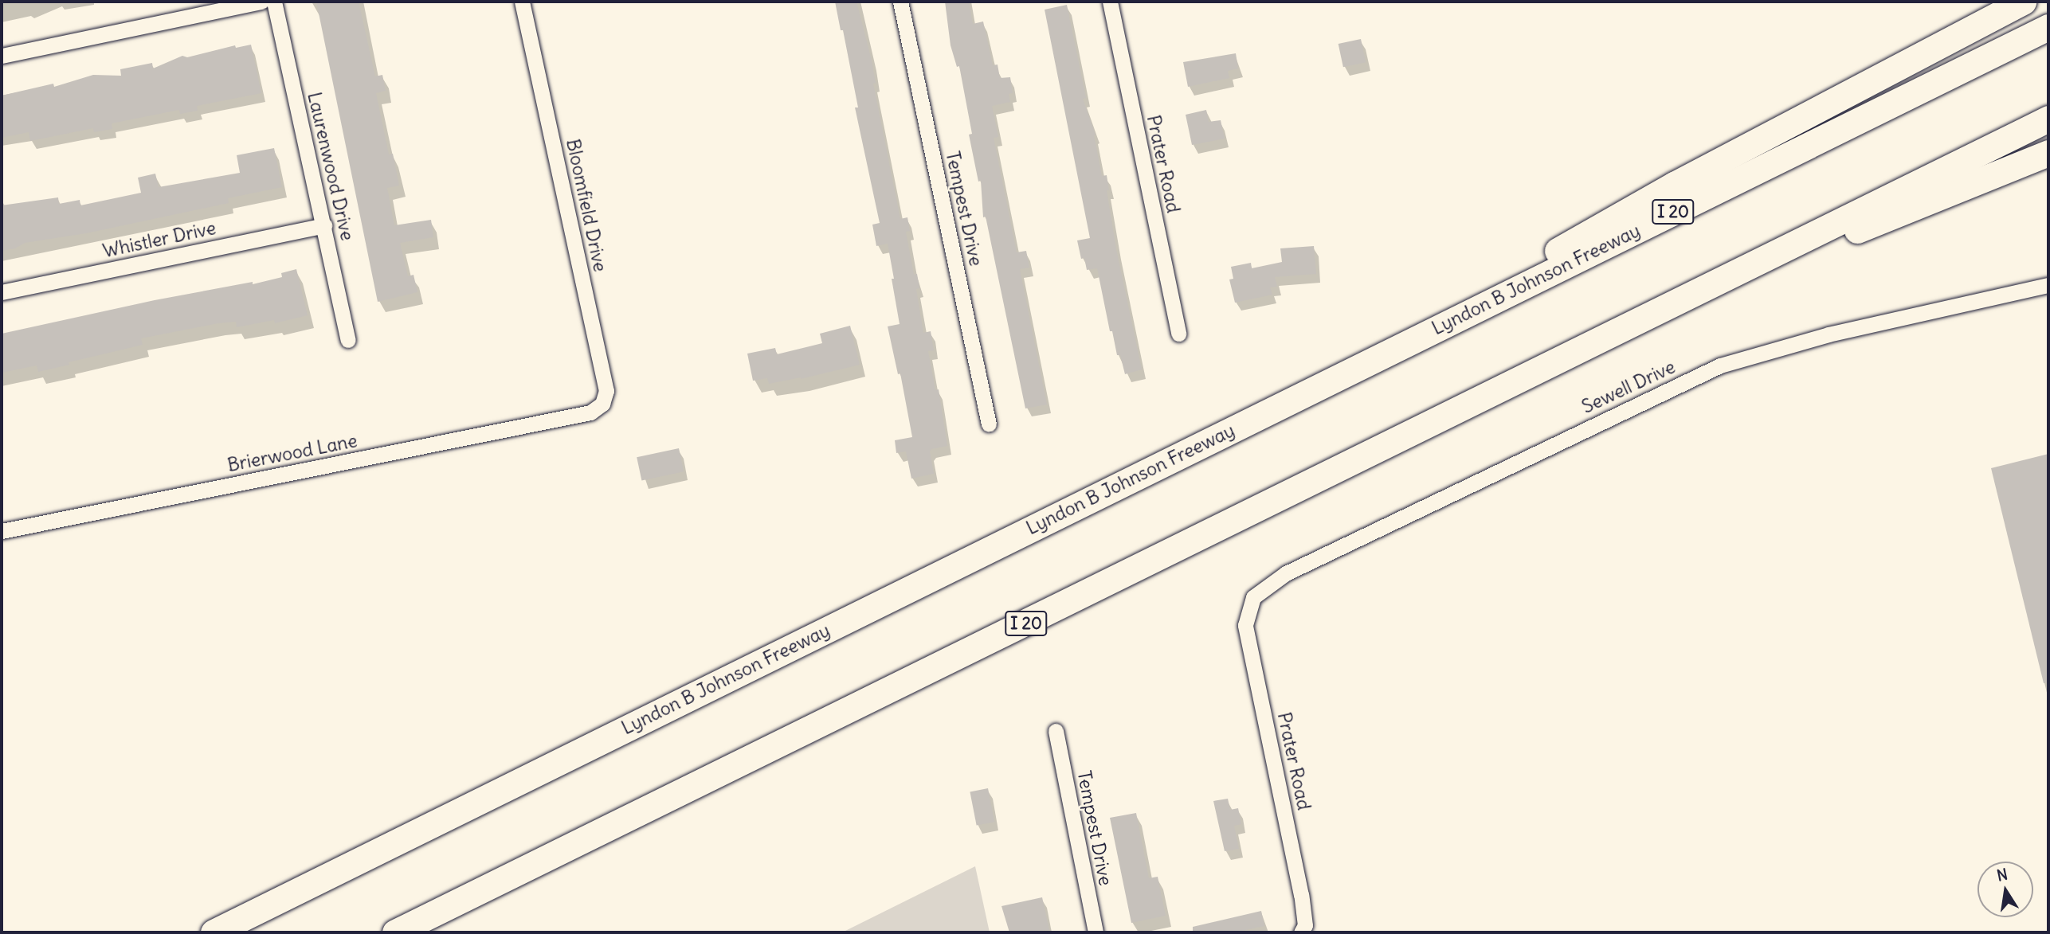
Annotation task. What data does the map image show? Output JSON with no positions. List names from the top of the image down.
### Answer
{
  "streets": {
    "highway": ["I 20", "Lyndon B Johnson Freeway"],
    "street": [
      "Prater Road",
      "Laurenwood Drive",
      "Bloomfield Drive",
      "Tempest Drive",
      "Whistler Drive",
      "Sewell Drive",
      "Brierwood Lane"
    ]
  },
  "crossings": [
    ["Prater Road", "Sewell Drive"],
    ["Laurenwood Drive", "Whistler Drive"],
    ["Bloomfield Drive", "Brierwood Lane"]
  ],
  "north": "top"
}
